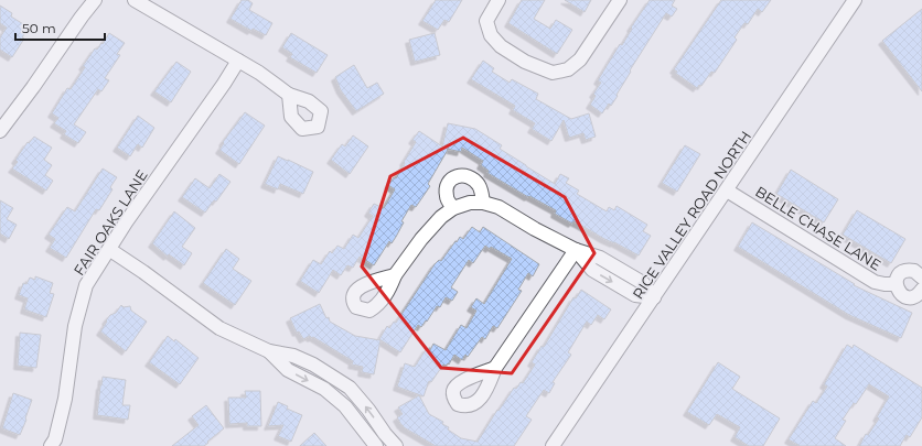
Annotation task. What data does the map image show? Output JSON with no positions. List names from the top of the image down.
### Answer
{
  "streets": {
    "street": ["RICE VALLEY ROAD NORTH", "FAIR OAKS LANE", "BELLE CHASE LANE"]
  },
  "crossings": [
    ["RICE VALLEY ROAD NORTH", "BELLE CHASE LANE"]
  ],
  "scale_bar": "50 m"
}
